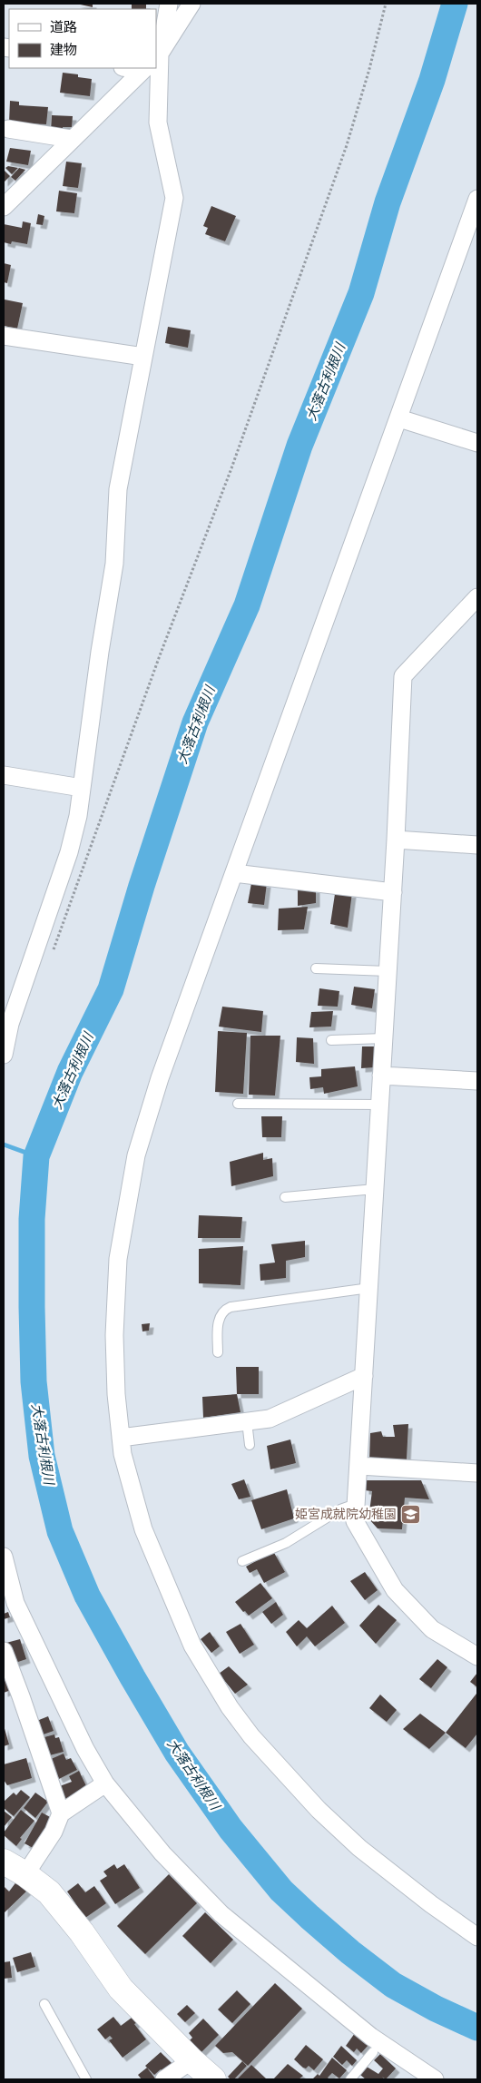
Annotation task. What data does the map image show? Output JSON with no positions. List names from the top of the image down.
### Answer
{
  "water": ["大落古利根川"],
  "places": {
    "school or university": ["姫宮成就院幼稚園"]
  },
  "legend": ["道路", "建物"]
}
